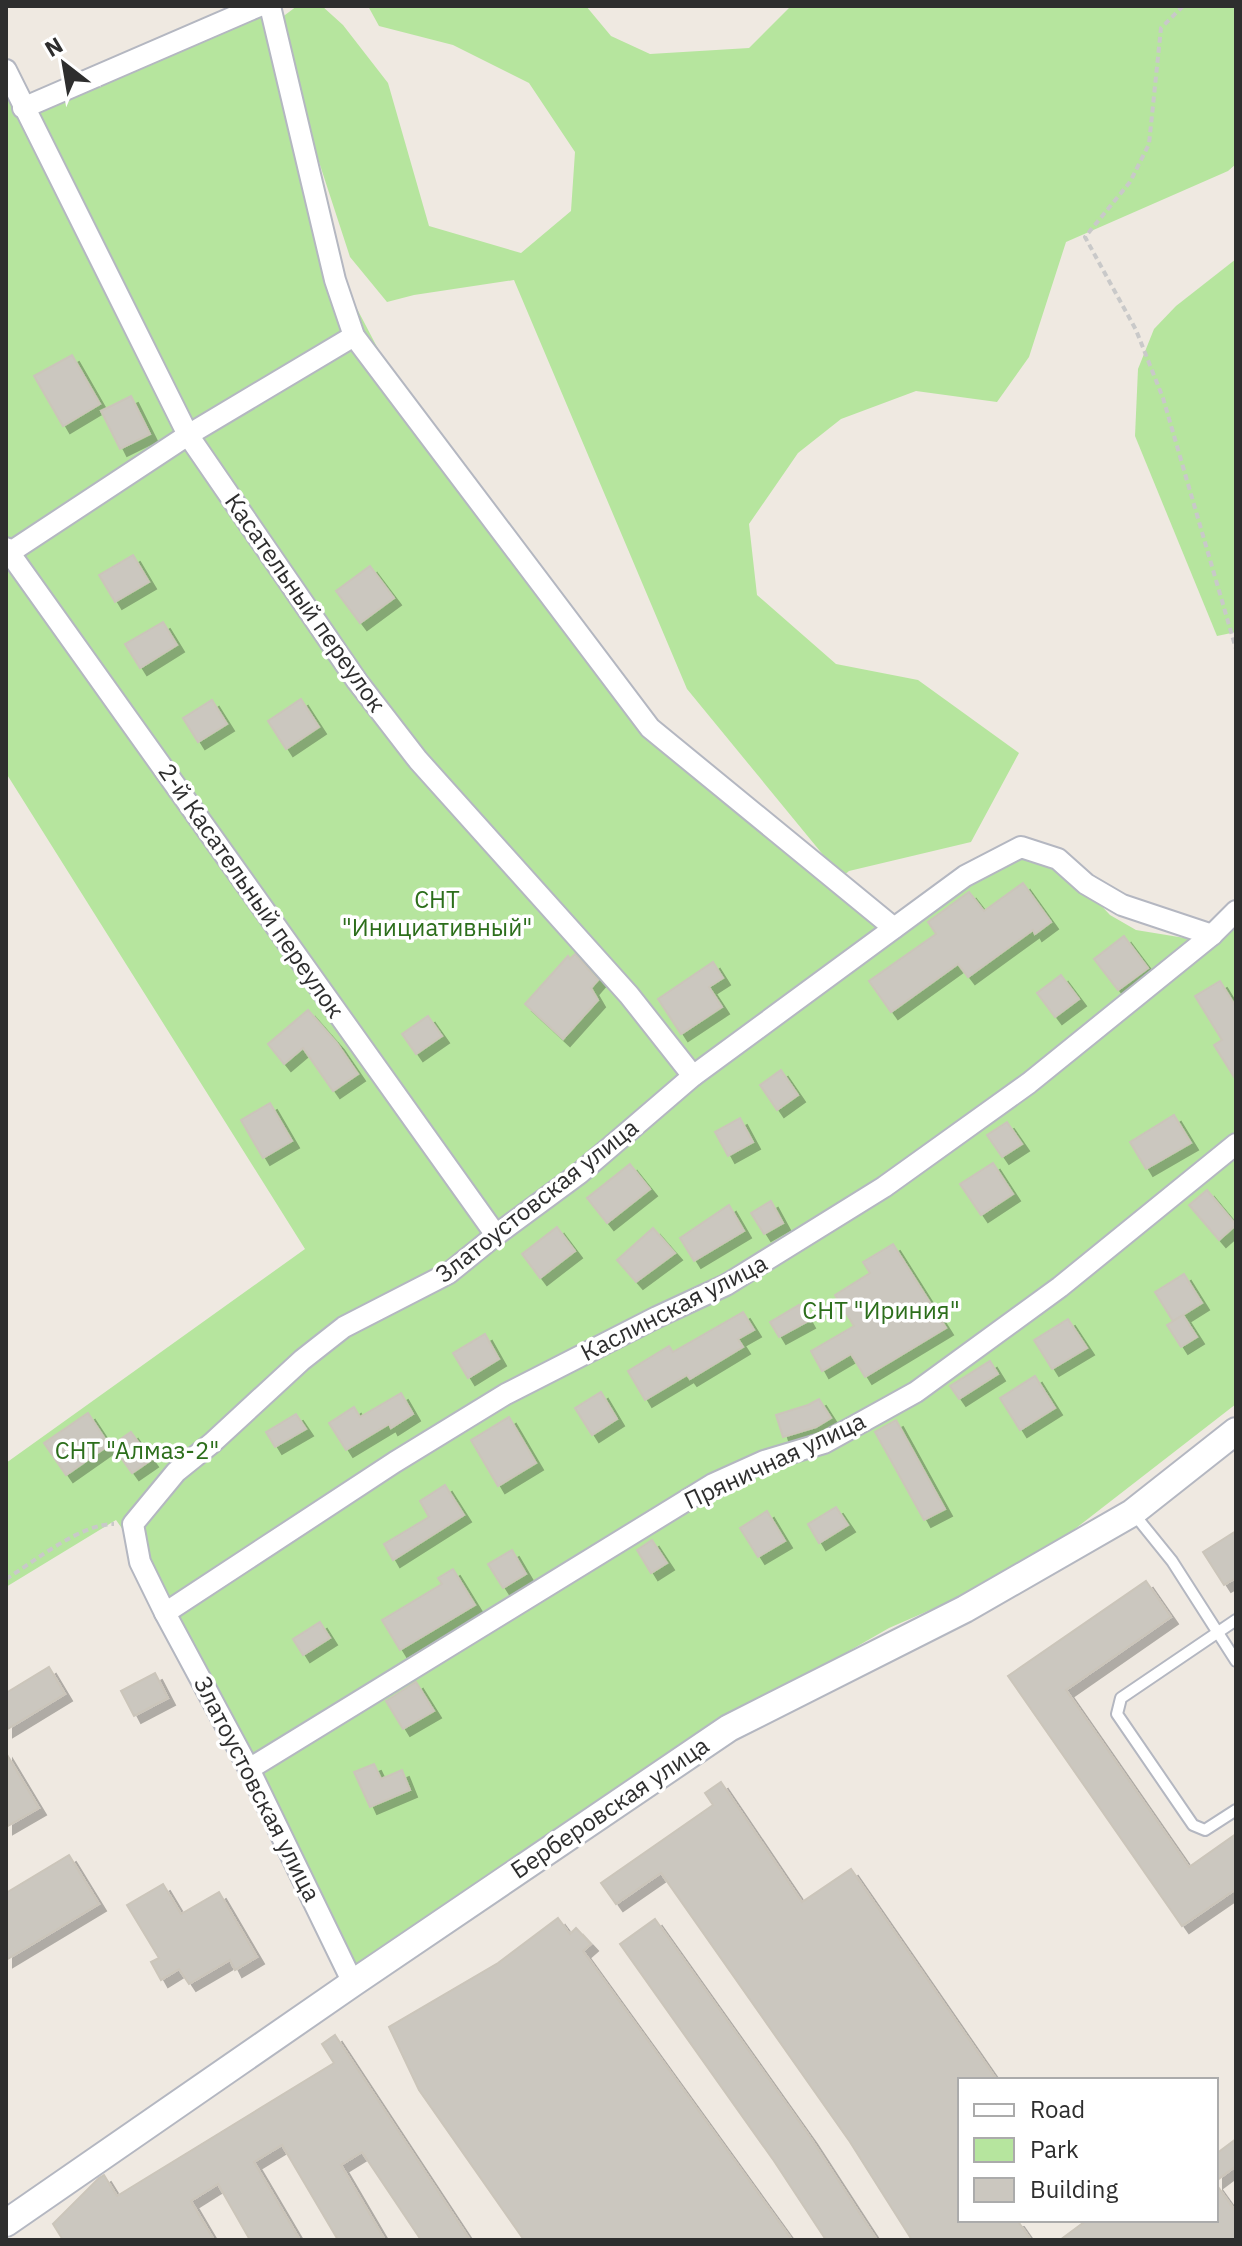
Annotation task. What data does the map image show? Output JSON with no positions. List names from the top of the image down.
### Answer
{
  "streets": {
    "street": [
      "Касательный переулок",
      "2-й Касательный переулок",
      "Златоустовская улица",
      "Каслинская улица",
      "Пряничная улица",
      "Берберовская улица"
    ]
  },
  "crossings": [
    ["Касательный переулок", "Златоустовская улица"],
    ["2-й Касательный переулок", "Златоустовская улица"],
    ["Златоустовская улица", "Каслинская улица"],
    ["Златоустовская улица", "Пряничная улица"],
    ["Златоустовская улица", "Берберовская улица"]
  ],
  "parks": ["СНТ \"Инициативный\"", "СНТ \"Ириния\"", "СНТ \"Алмаз-2\""],
  "legend": ["Road", "Park", "Building"],
  "north": "top left"
}
